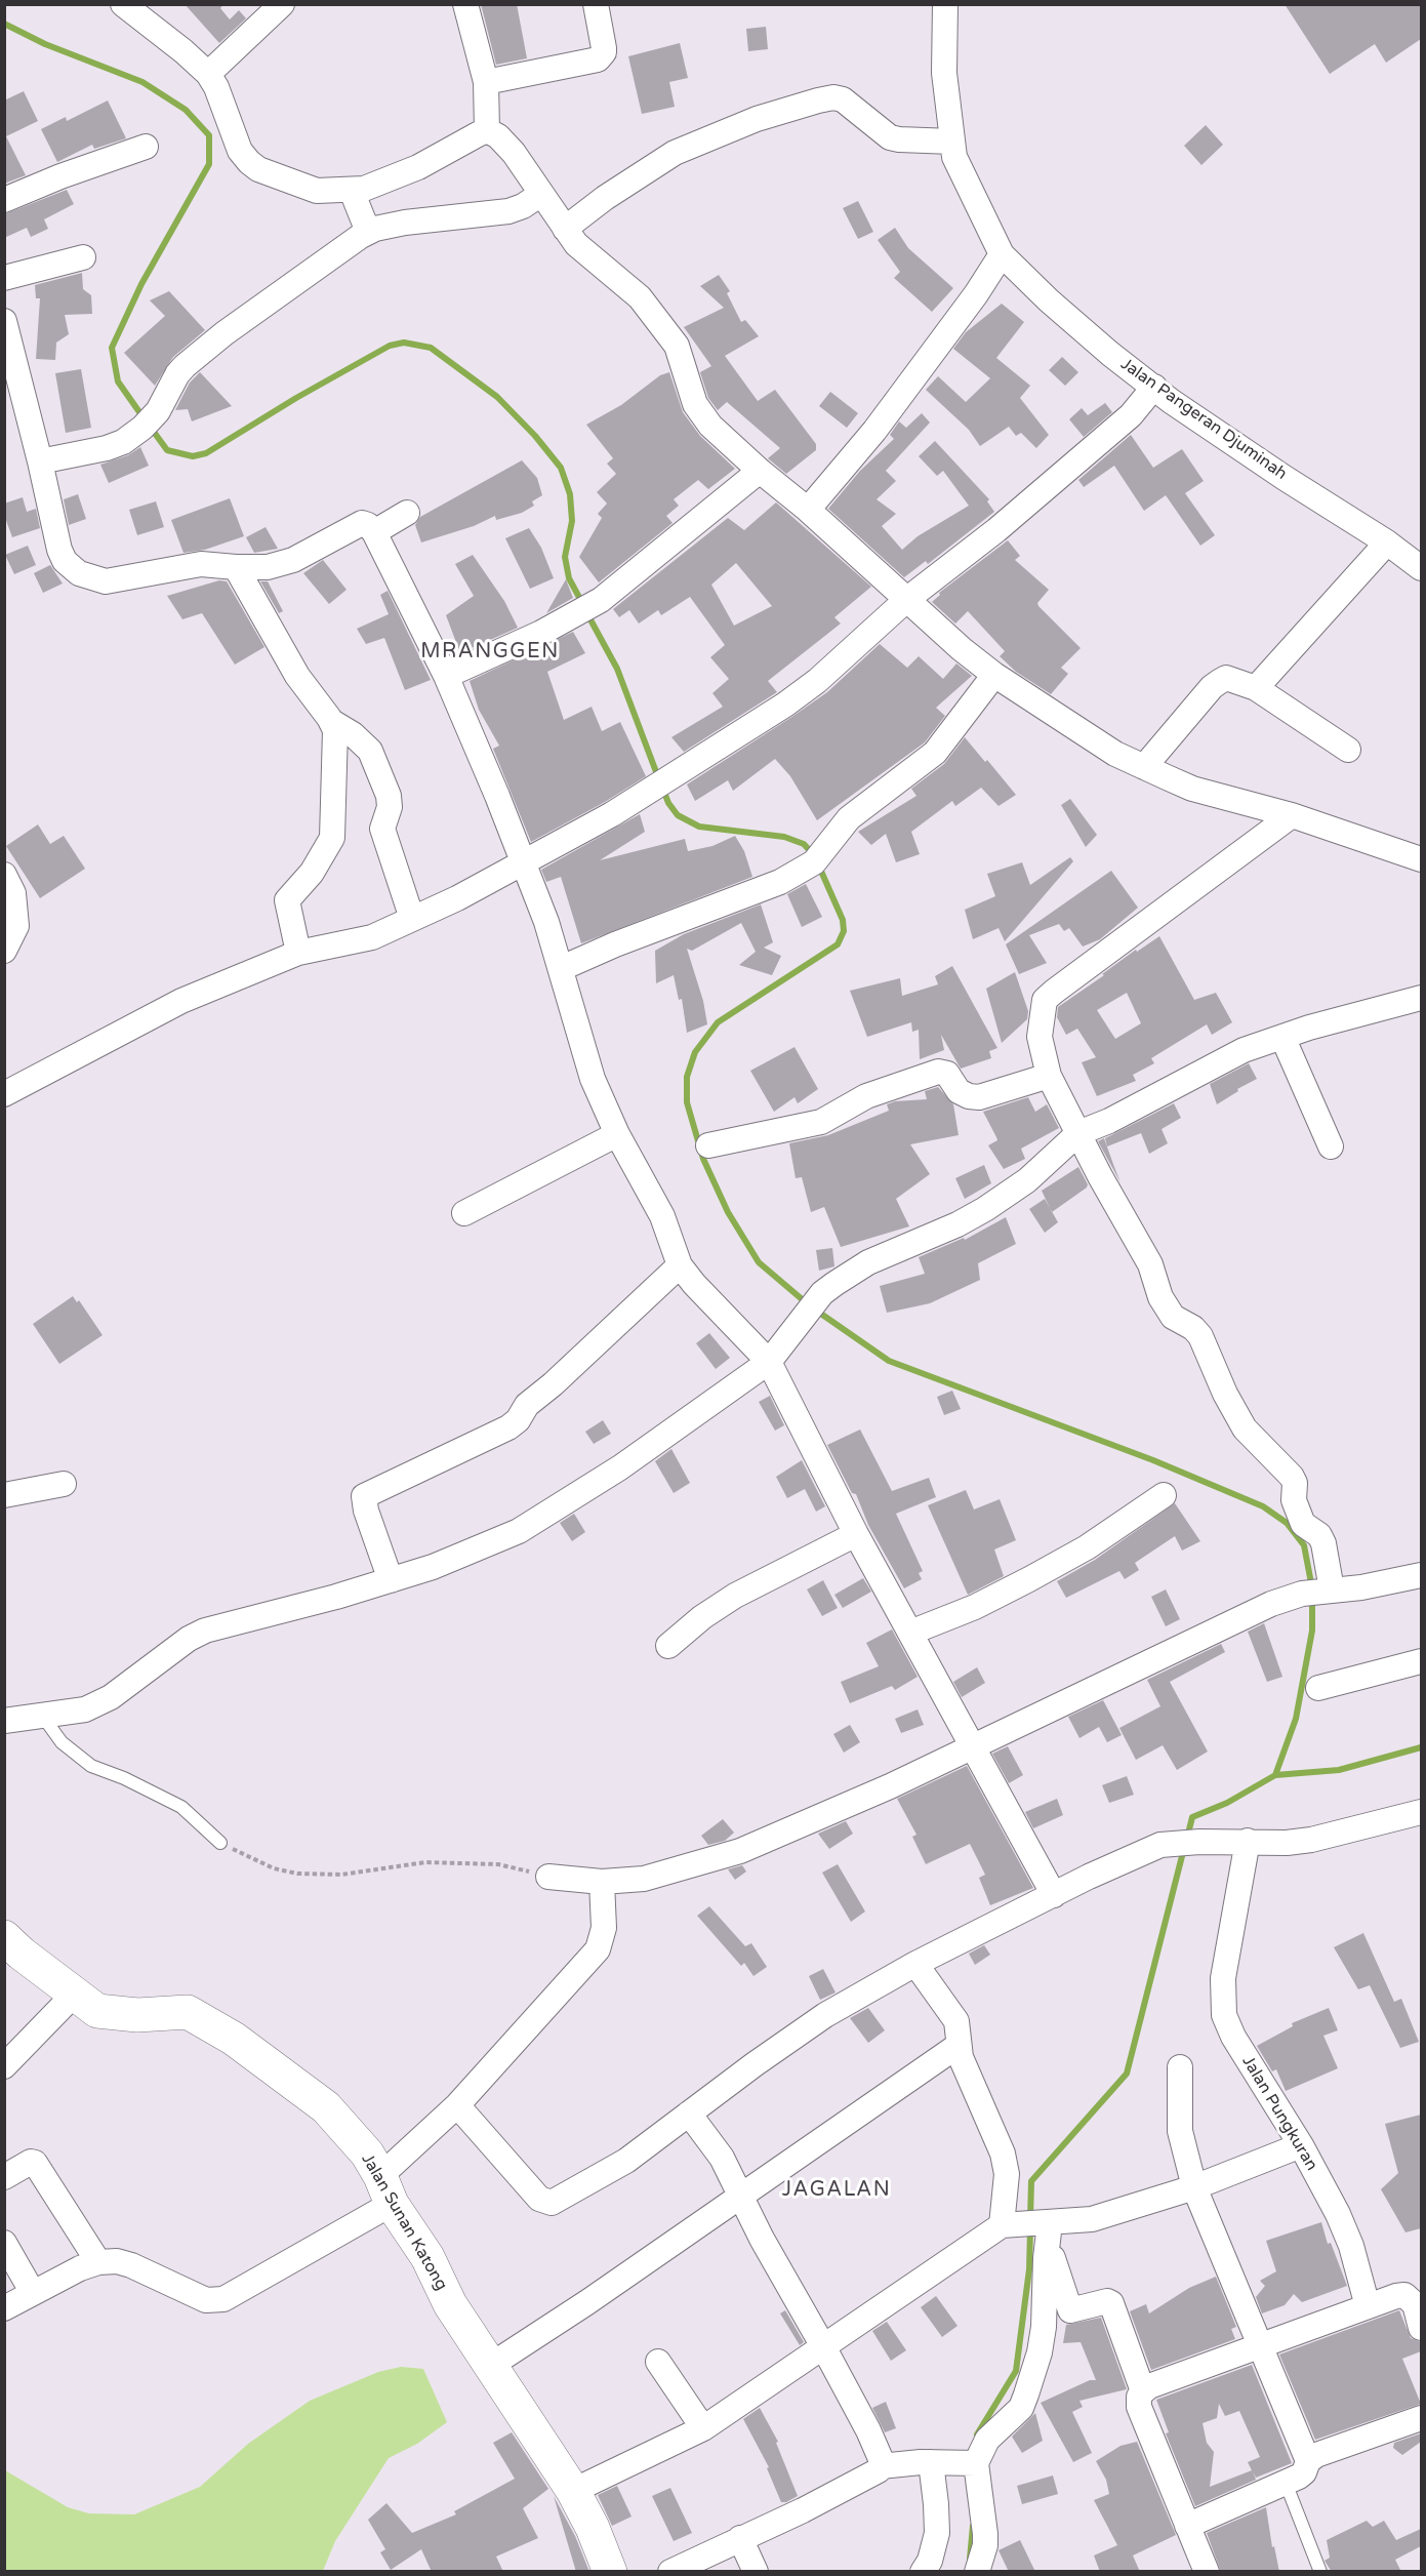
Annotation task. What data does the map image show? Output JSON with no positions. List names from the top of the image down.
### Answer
{
  "streets": {
    "street": ["Jalan Pangeran Djuminah", "Jalan Pungkuran", "Jalan Sunan Katong"]
  },
  "districts": ["MRANGGEN", "JAGALAN"]
}
